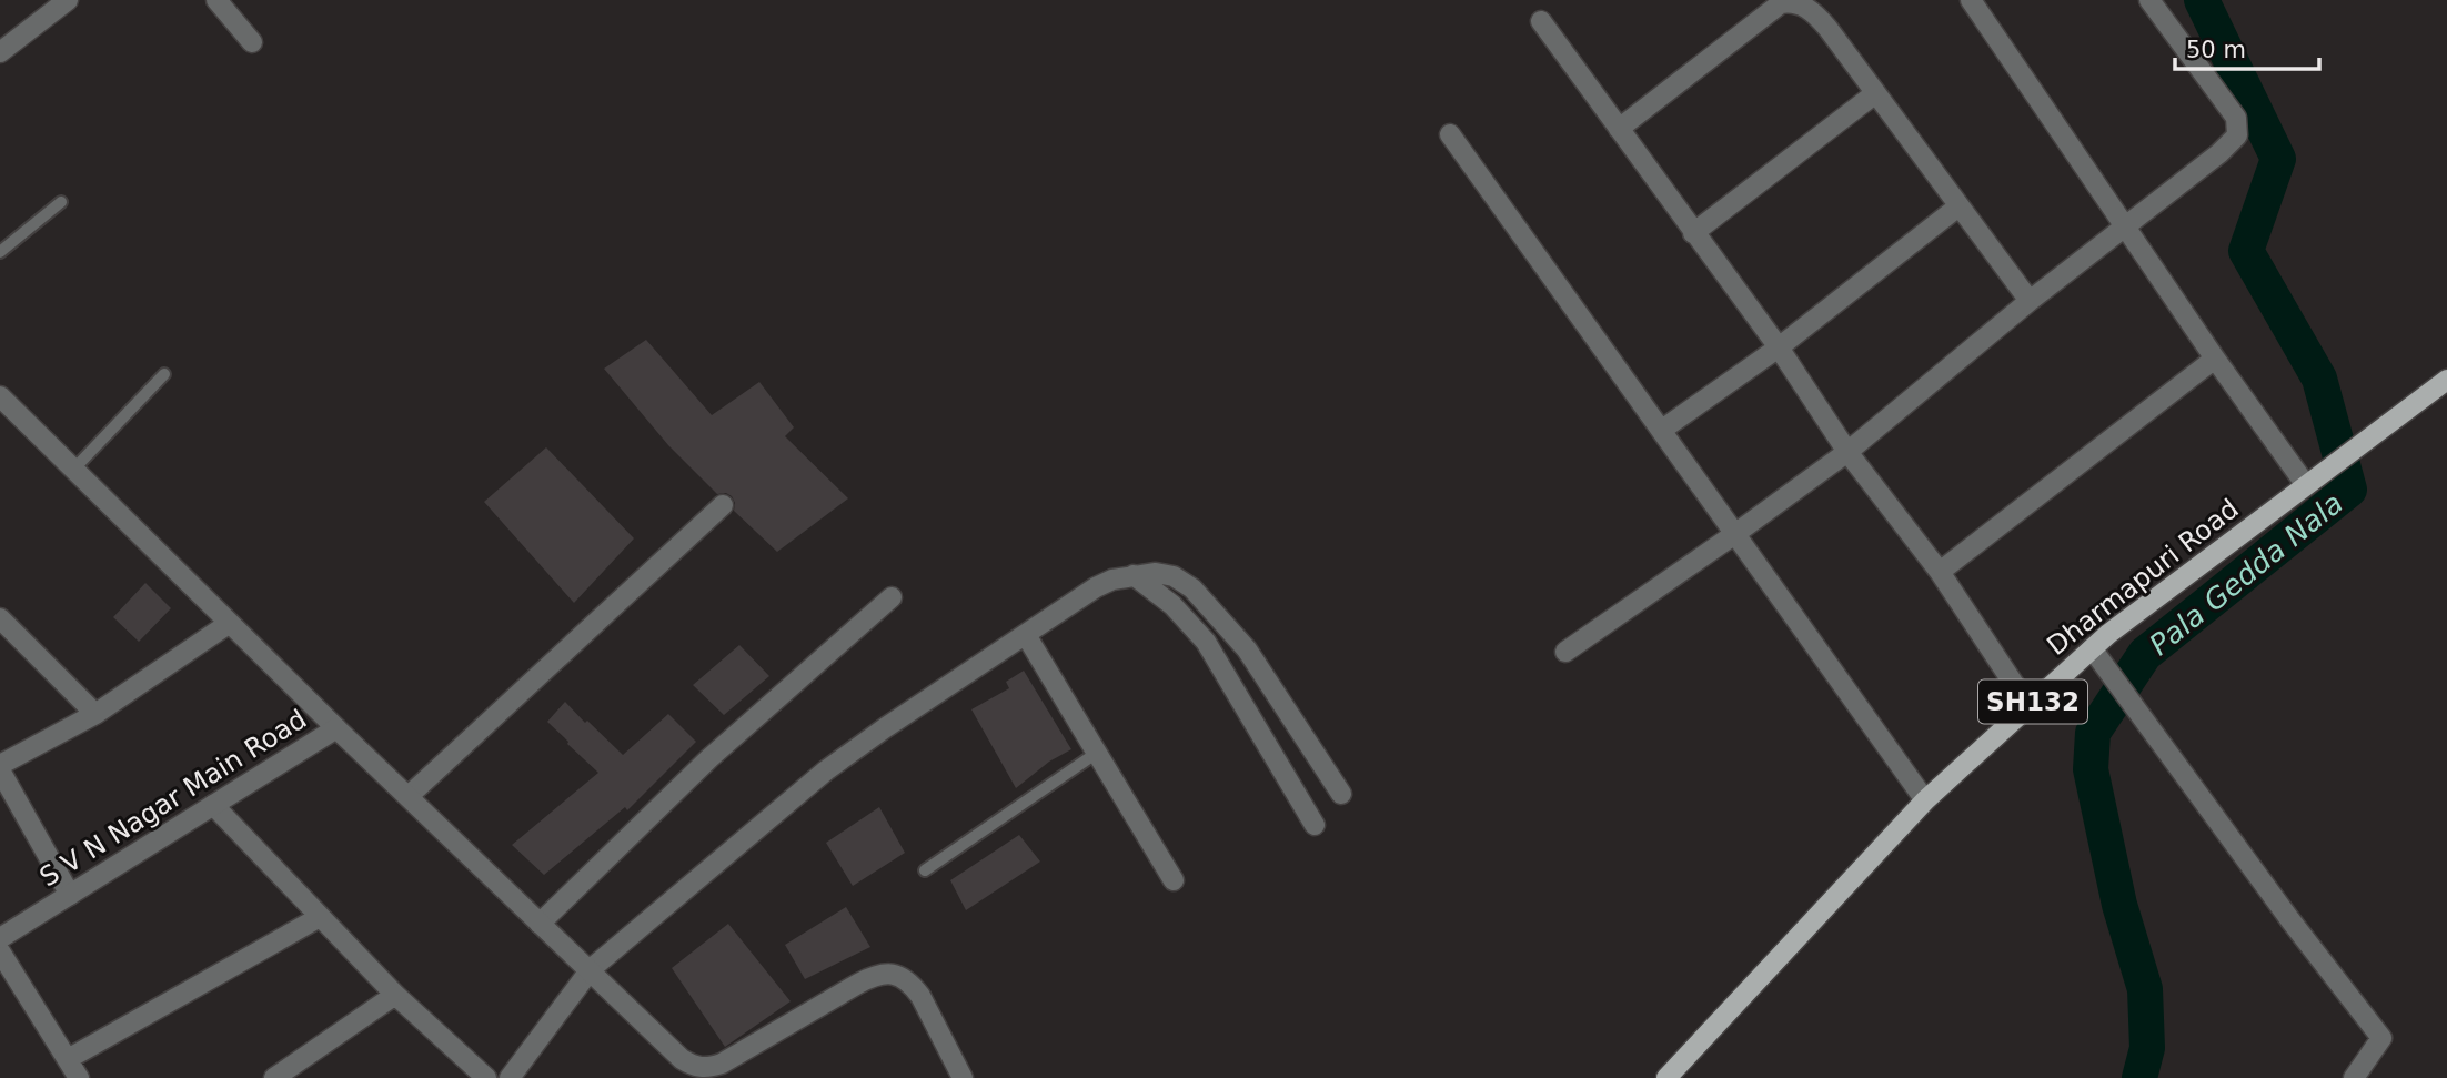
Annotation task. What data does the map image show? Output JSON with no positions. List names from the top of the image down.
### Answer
{
  "streets": {
    "main road": ["Dharmapuri Road", "SH132"],
    "street": ["S V N Nagar Main Road"]
  },
  "water": ["Pala Gedda Nala"],
  "scale_bar": "50 m"
}
